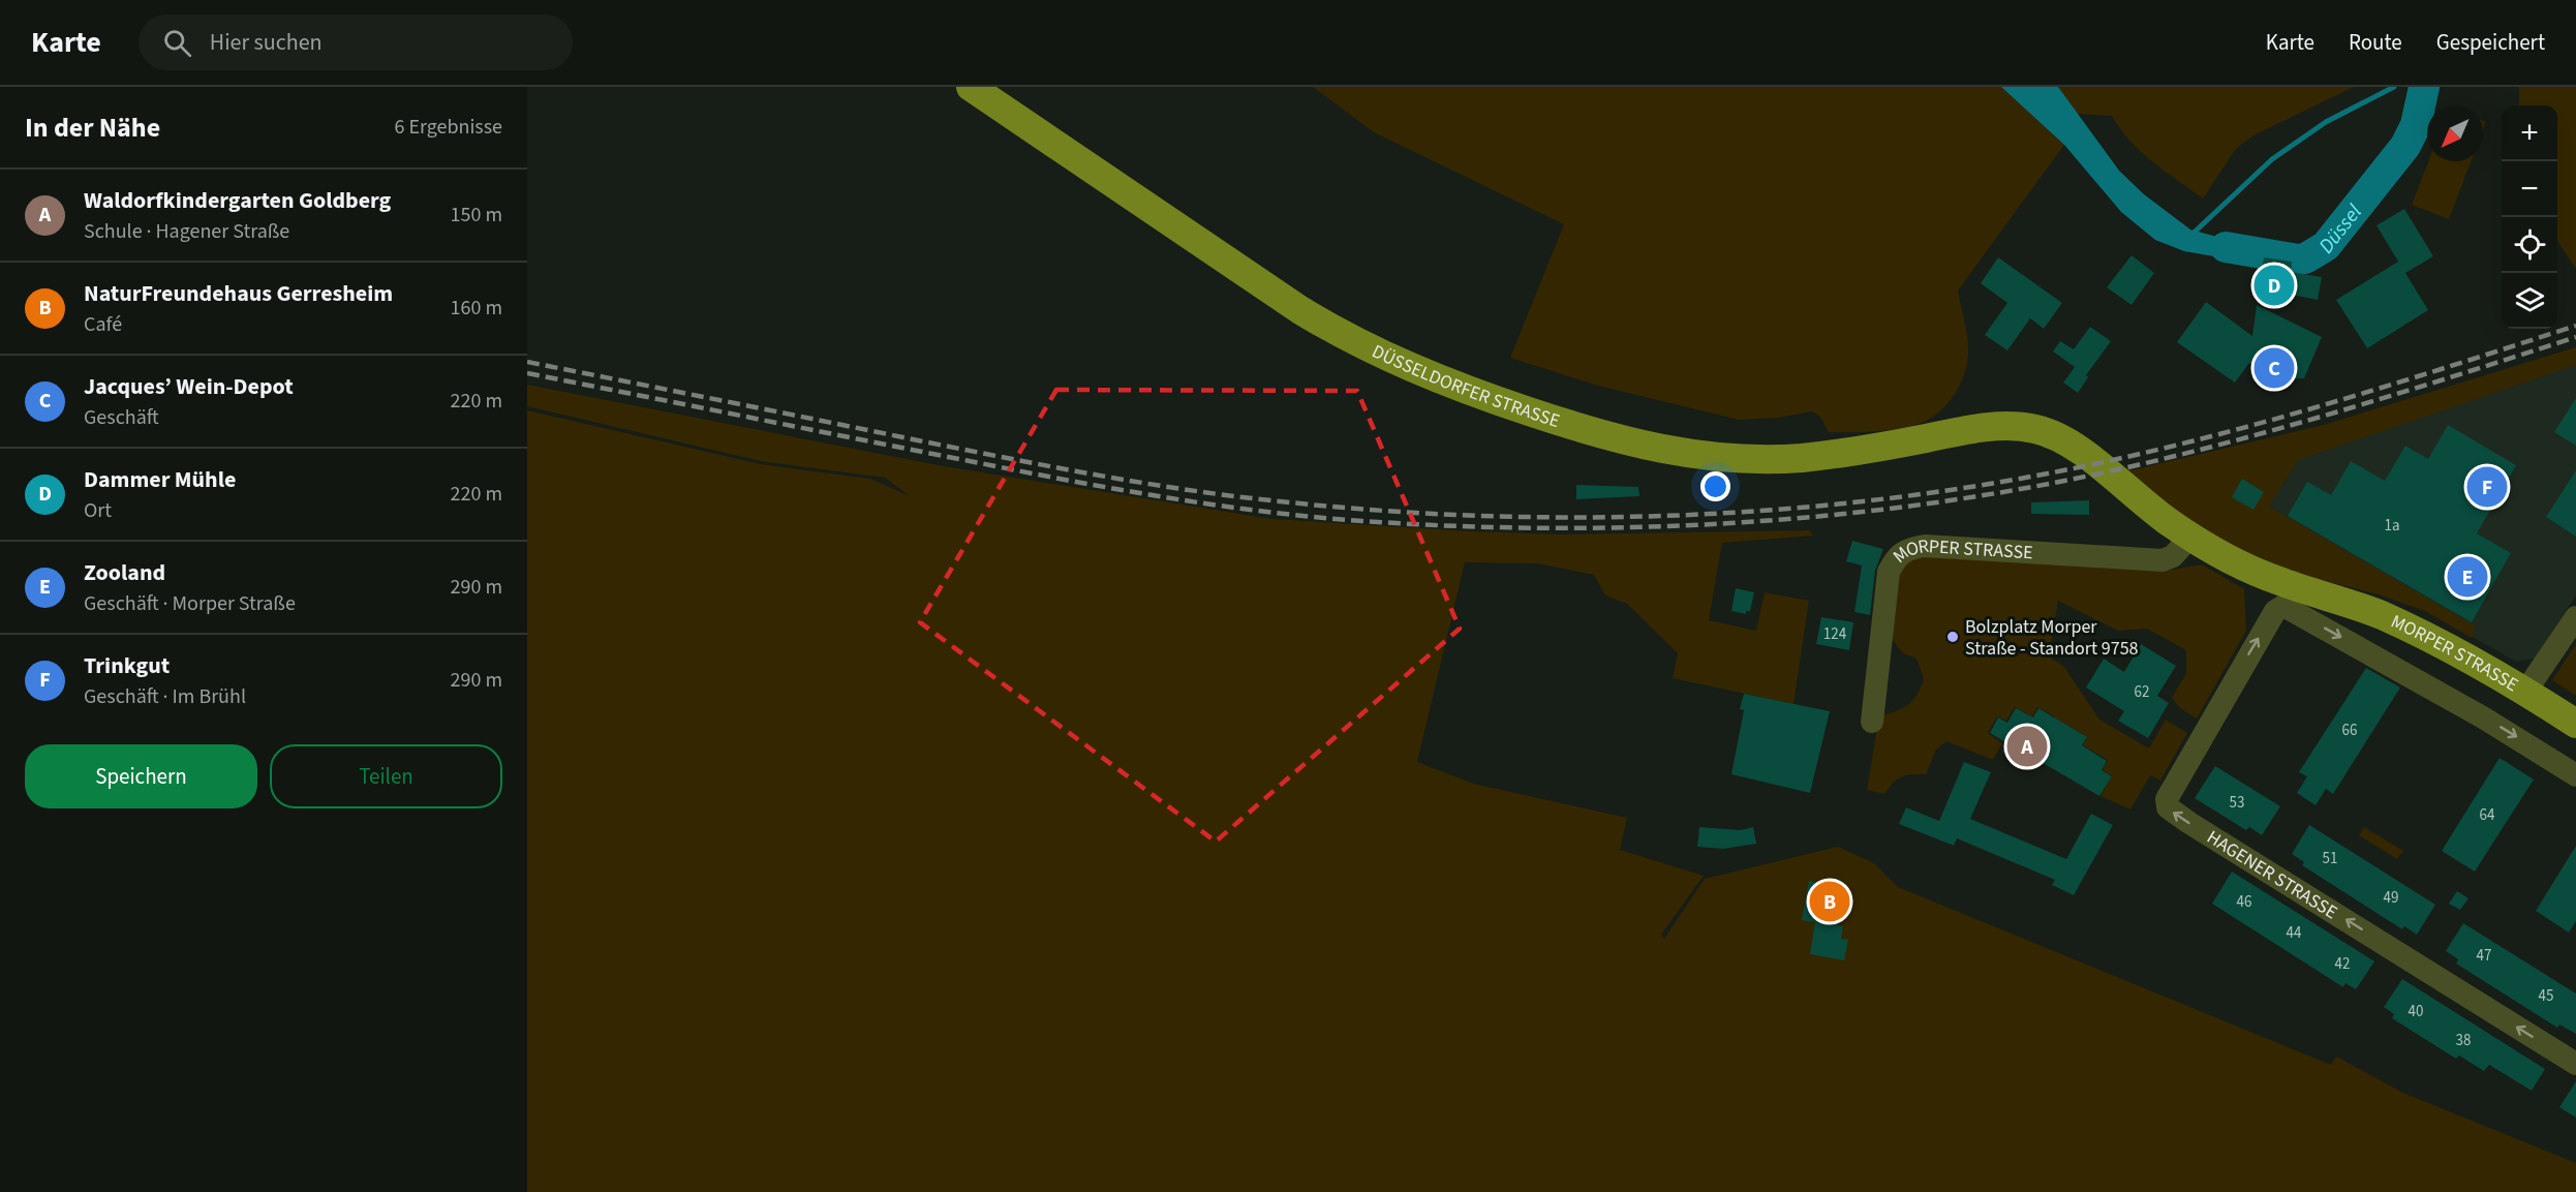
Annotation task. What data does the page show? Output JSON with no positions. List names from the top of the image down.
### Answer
{
  "streets": {
    "main road": ["DÜSSELDORFER STRASSE", "MORPER STRASSE"],
    "street": ["HAGENER STRASSE"]
  },
  "crossings": [
    ["DÜSSELDORFER STRASSE", "MORPER STRASSE"],
    ["MORPER STRASSE", "HAGENER STRASSE"]
  ],
  "water": ["Düssel"],
  "places": ["Bolzplatz Morper Straße - Standort 9758"],
  "house_numbers": [
    "1a",
    "124",
    "62",
    "66",
    "53",
    "64",
    "51",
    "49",
    "46",
    "44",
    "47",
    "42",
    "45",
    "40",
    "38"
  ],
  "north": "bottom left",
  "page": {
    "header": "Karte",
    "search": "Hier suchen",
    "nav": ["Karte", "Route", "Gespeichert"],
    "heading": ["In der Nähe", "6 Ergebnisse"],
    "map_buttons": ["+", "−"],
    "list": [
      {
        "mark": "A",
        "name": "Waldorfkindergarten Goldberg",
        "note": "Schule · Hagener Straße",
        "value": "150 m"
      },
      {
        "mark": "B",
        "name": "NaturFreundehaus Gerresheim",
        "note": "Café",
        "value": "160 m"
      },
      {
        "mark": "C",
        "name": "Jacques’ Wein-Depot",
        "note": "Geschäft",
        "value": "220 m"
      },
      {
        "mark": "D",
        "name": "Dammer Mühle",
        "note": "Ort",
        "value": "220 m"
      },
      {
        "mark": "E",
        "name": "Zooland",
        "note": "Geschäft · Morper Straße",
        "value": "290 m"
      },
      {
        "mark": "F",
        "name": "Trinkgut",
        "note": "Geschäft · Im Brühl",
        "value": "290 m"
      }
    ],
    "pins": [
      "D",
      "C",
      "F",
      "E",
      "A",
      "B"
    ],
    "buttons": ["Speichern", "Teilen"]
  }
}
